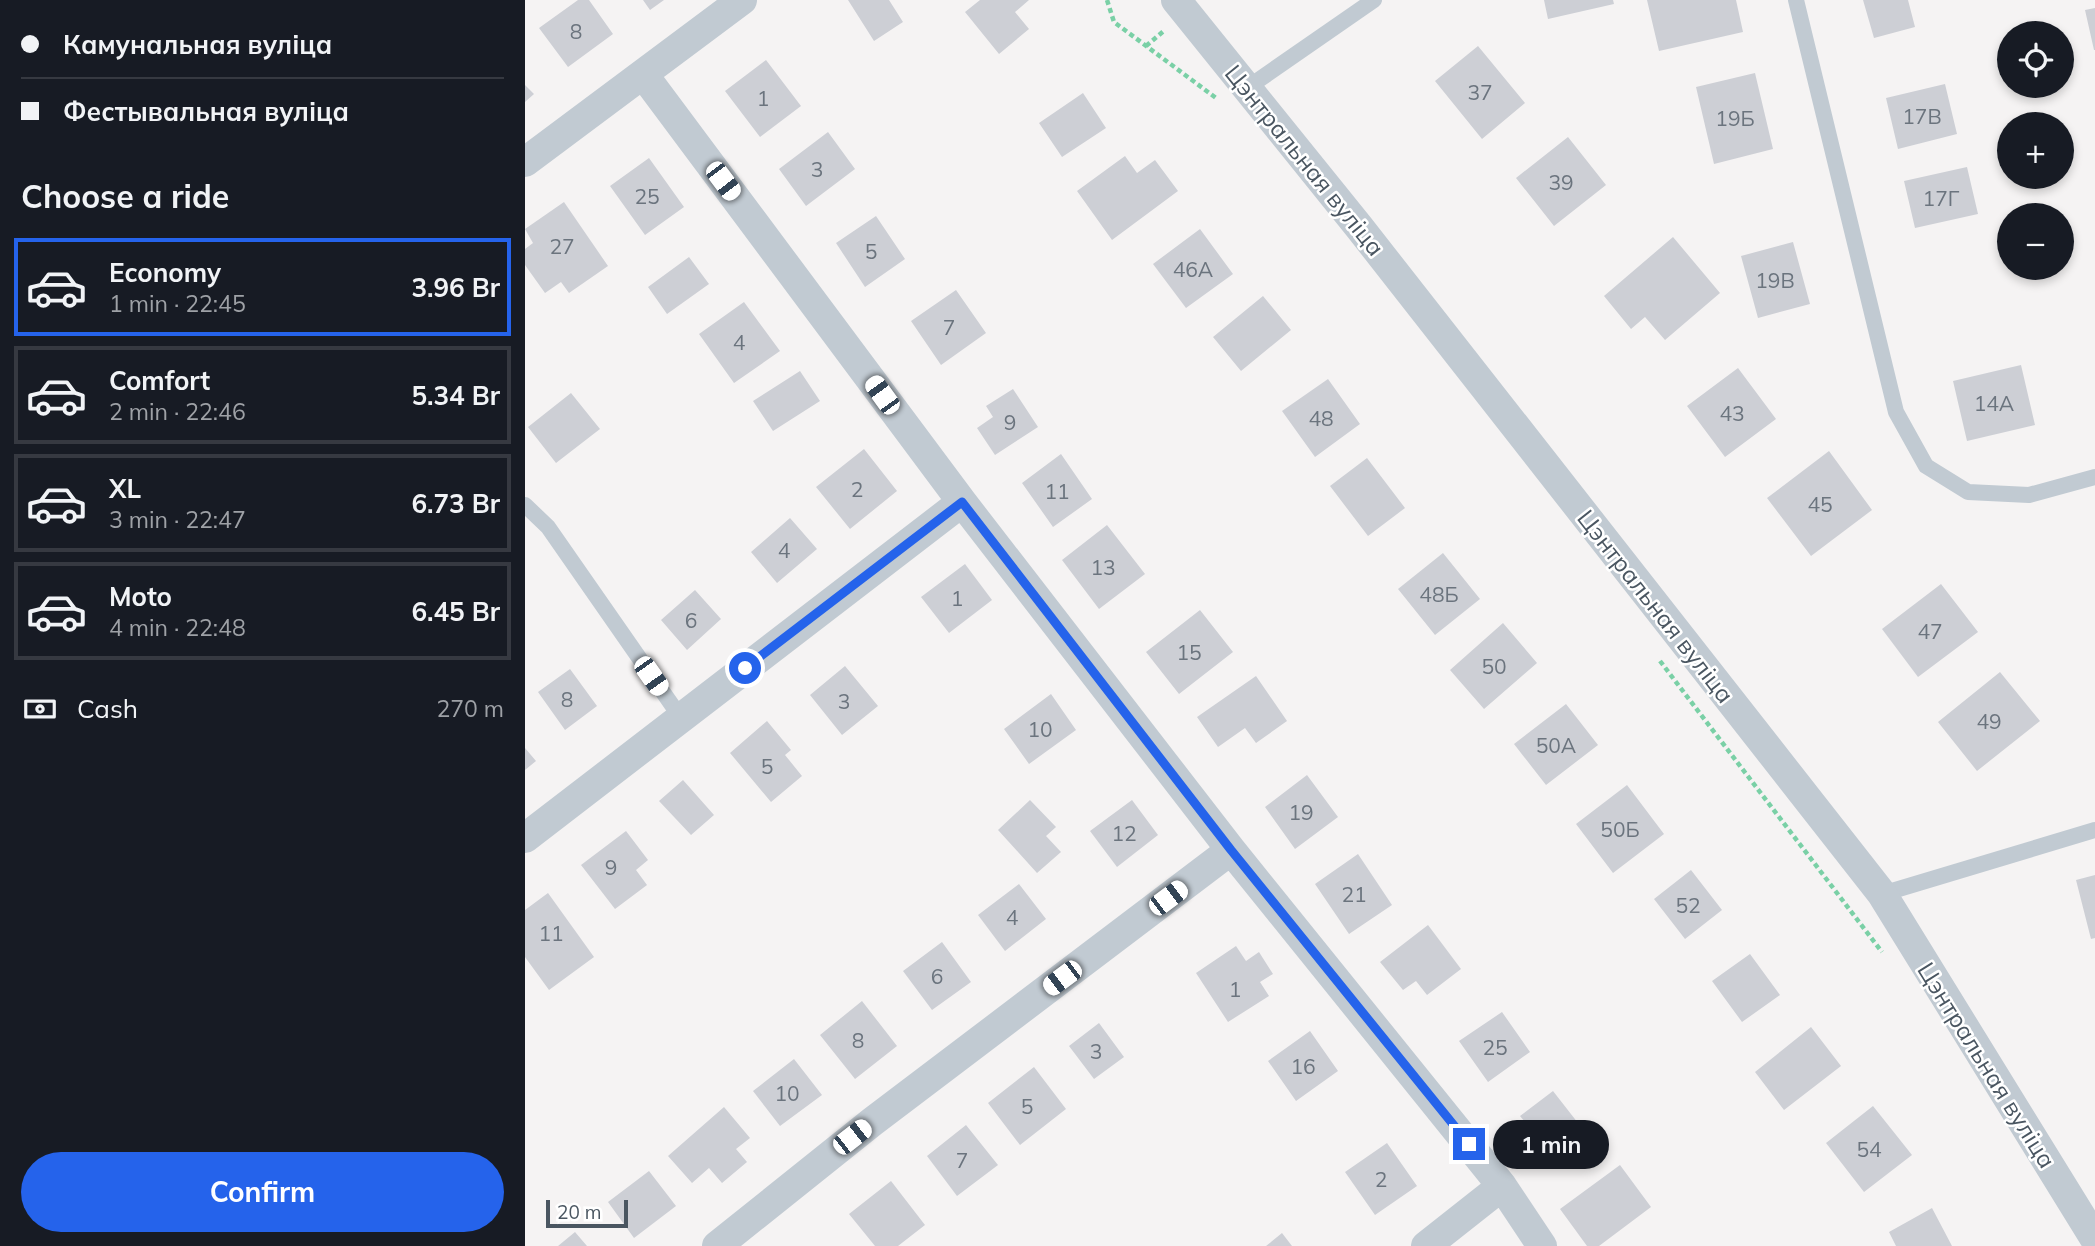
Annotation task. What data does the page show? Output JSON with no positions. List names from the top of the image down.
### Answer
{
  "streets": {
    "street": ["Цэнтральная вуліца"]
  },
  "house_numbers": [
    "8",
    "37",
    "1",
    "17В",
    "19Б",
    "3",
    "39",
    "25",
    "17Г",
    "27",
    "5",
    "46А",
    "19В",
    "7",
    "4",
    "14А",
    "43",
    "48",
    "9",
    "2",
    "11",
    "45",
    "4",
    "13",
    "48Б",
    "1",
    "6",
    "47",
    "15",
    "50",
    "8",
    "3",
    "49",
    "10",
    "50А",
    "5",
    "19",
    "50Б",
    "12",
    "9",
    "21",
    "52",
    "4",
    "11",
    "6",
    "1",
    "8",
    "25",
    "3",
    "16",
    "10",
    "5",
    "54",
    "7",
    "2"
  ],
  "scale_bar": "20 m",
  "page": {
    "banner": ["Камунальная вуліца", "Фестывальная вуліца"],
    "map_buttons": ["+", "−"],
    "heading": "Choose a ride",
    "list": [
      {
        "name": "Economy",
        "note": "1 min · 22:45",
        "value": "3.96 Br"
      },
      {
        "name": "Comfort",
        "note": "2 min · 22:46",
        "value": "5.34 Br"
      },
      {
        "name": "XL",
        "note": "3 min · 22:47",
        "value": "6.73 Br"
      },
      {
        "name": "Moto",
        "note": "4 min · 22:48",
        "value": "6.45 Br"
      }
    ],
    "pay": ["Cash", "270 m"],
    "bubble": "1 min",
    "buttons": "Confirm",
    "scale": "20 m"
  }
}
